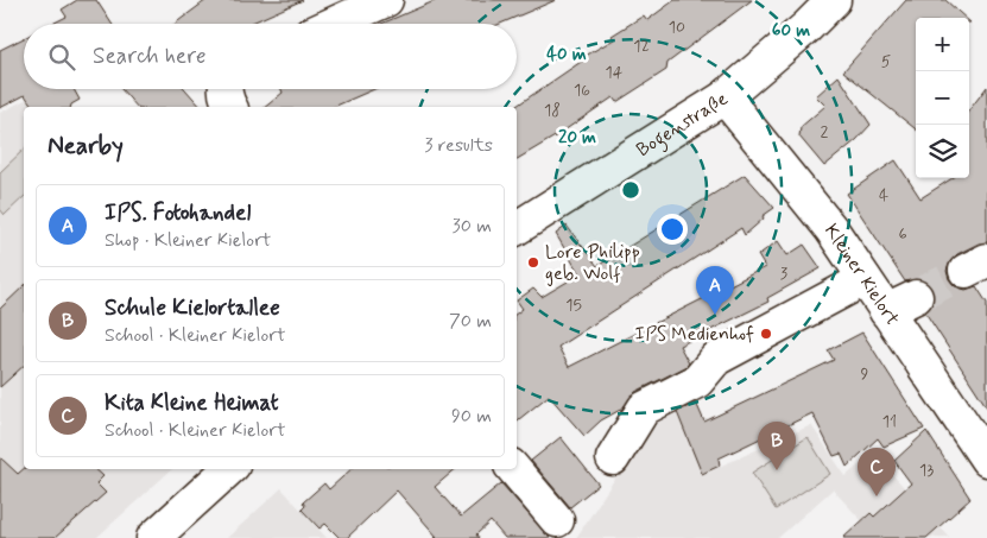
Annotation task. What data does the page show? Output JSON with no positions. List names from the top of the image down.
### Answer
{
  "streets": {
    "street": ["Bogenstraße", "Kleiner Kielort"]
  },
  "crossings": [
    ["Bogenstraße", "Kleiner Kielort"]
  ],
  "places": ["Lore Philipp geb. Wolf", "IPS Medienhof"],
  "house_numbers": [
    "10",
    "12",
    "5",
    "14",
    "16",
    "18",
    "2",
    "4",
    "6",
    "3",
    "15",
    "9",
    "11",
    "13"
  ],
  "page": {
    "map_buttons": ["+", "−"],
    "search": "Search here",
    "heading": ["Nearby", "3 results"],
    "list": [
      {
        "mark": "A",
        "name": "IPS. Fotohandel",
        "note": "Shop · Kleiner Kielort",
        "value": "30 m"
      },
      {
        "mark": "B",
        "name": "Schule Kielortallee",
        "note": "School · Kleiner Kielort",
        "value": "70 m"
      },
      {
        "mark": "C",
        "name": "Kita Kleine Heimat",
        "note": "School · Kleiner Kielort",
        "value": "90 m"
      }
    ],
    "pins": ["A", "B", "C"]
  },
  "rings": ["60 m", "40 m", "20 m"]
}
